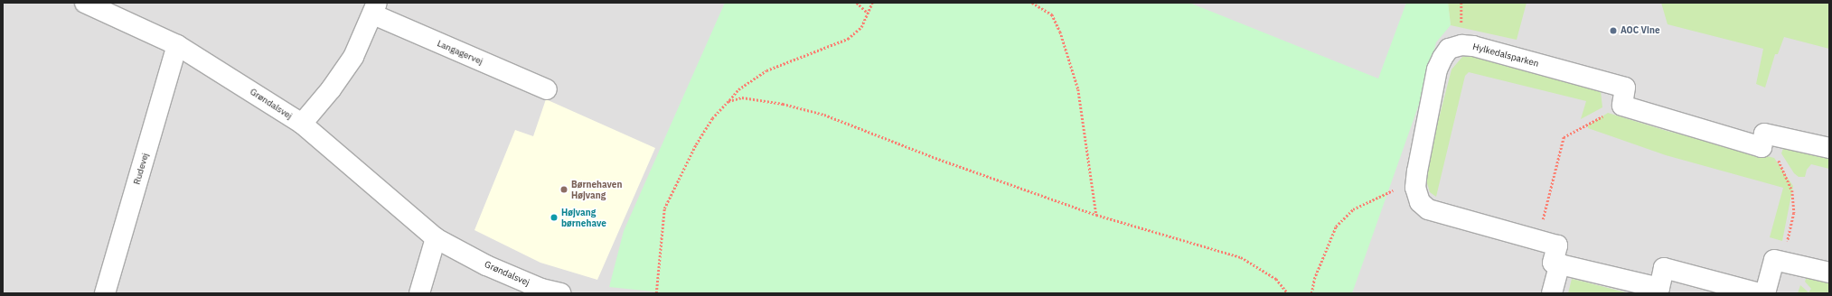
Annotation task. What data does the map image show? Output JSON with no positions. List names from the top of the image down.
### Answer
{
  "streets": {
    "street": [
      "Langagervej",
      "Hylkedalsparken",
      "Grøndalsvej",
      "Rudevej"
    ]
  },
  "crossings": [
    ["Langagervej", "Grøndalsvej"],
    ["Grøndalsvej", "Rudevej"]
  ],
  "places": ["AOC Vine", "Børnehaven Højvang", "Højvang børnehave"]
}
